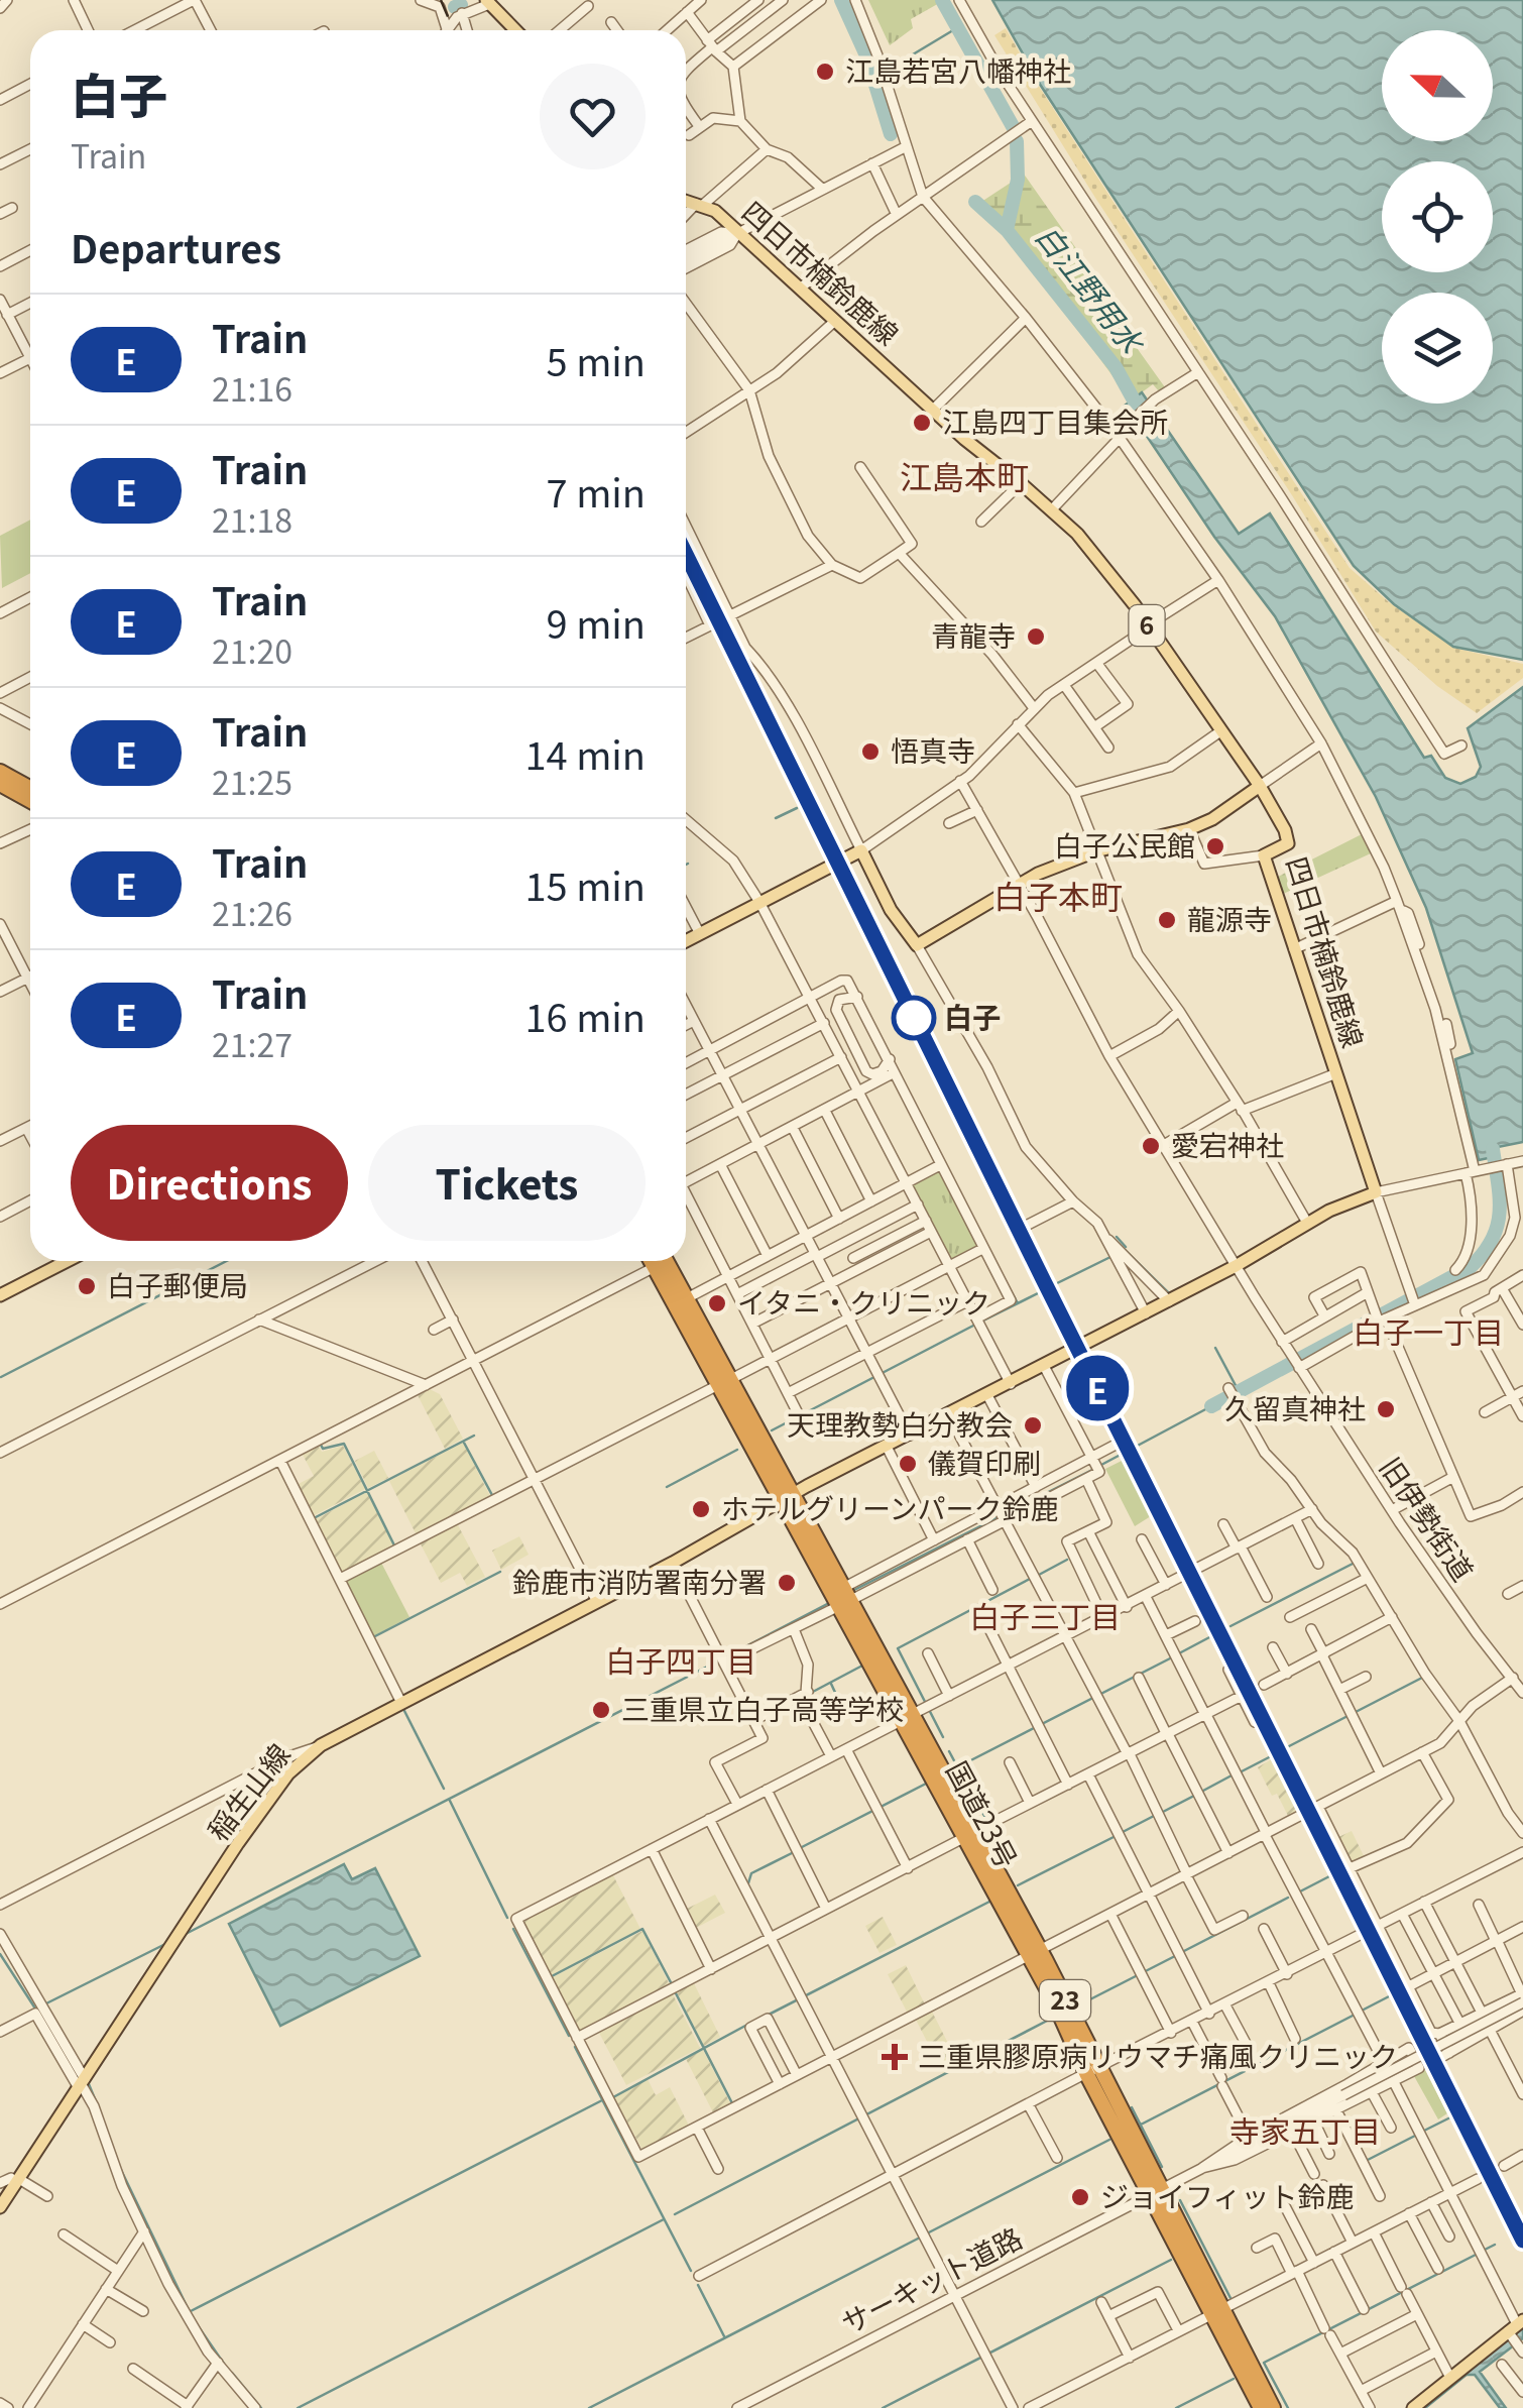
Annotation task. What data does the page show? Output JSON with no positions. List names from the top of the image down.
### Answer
{
  "streets": {
    "highway": ["国道23号", "23"],
    "main road": ["四日市楠鈴鹿線", "6", "稲生山線"],
    "street": ["旧伊勢街道", "サーキット道路"]
  },
  "crossings": [
    ["稲生山線", "国道23号"],
    ["国道23号", "サーキット道路"]
  ],
  "districts": [
    "江島本町",
    "白子本町",
    "白子一丁目",
    "白子三丁目",
    "白子四丁目",
    "寺家五丁目"
  ],
  "water": ["白江野用水"],
  "places": {
    "other": [
      "江島若宮八幡神社",
      "江島四丁目集会所",
      "青龍寺",
      "悟真寺",
      "白子公民館",
      "龍源寺",
      "白子",
      "愛宕神社",
      "白子郵便局",
      "イタニ・クリニック",
      "久留真神社",
      "天理教勢白分教会",
      "儀賀印刷",
      "ホテルグリーンパーク鈴鹿",
      "鈴鹿市消防署南分署",
      "三重県立白子高等学校",
      "ジョイフィット鈴鹿"
    ],
    "health": ["三重県膠原病リウマチ痛風クリニック"]
  },
  "north": "left",
  "page": {
    "on_map": "E",
    "heading": [
      ["白子", "Train"],
      "Departures"
    ],
    "list": [
      {
        "mark": "E",
        "name": "Train",
        "note": "21:16",
        "value": "5 min"
      },
      {
        "mark": "E",
        "name": "Train",
        "note": "21:18",
        "value": "7 min"
      },
      {
        "mark": "E",
        "name": "Train",
        "note": "21:20",
        "value": "9 min"
      },
      {
        "mark": "E",
        "name": "Train",
        "note": "21:25",
        "value": "14 min"
      },
      {
        "mark": "E",
        "name": "Train",
        "note": "21:26",
        "value": "15 min"
      },
      {
        "mark": "E",
        "name": "Train",
        "note": "21:27",
        "value": "16 min"
      }
    ],
    "buttons": ["Directions", "Tickets"]
  }
}
